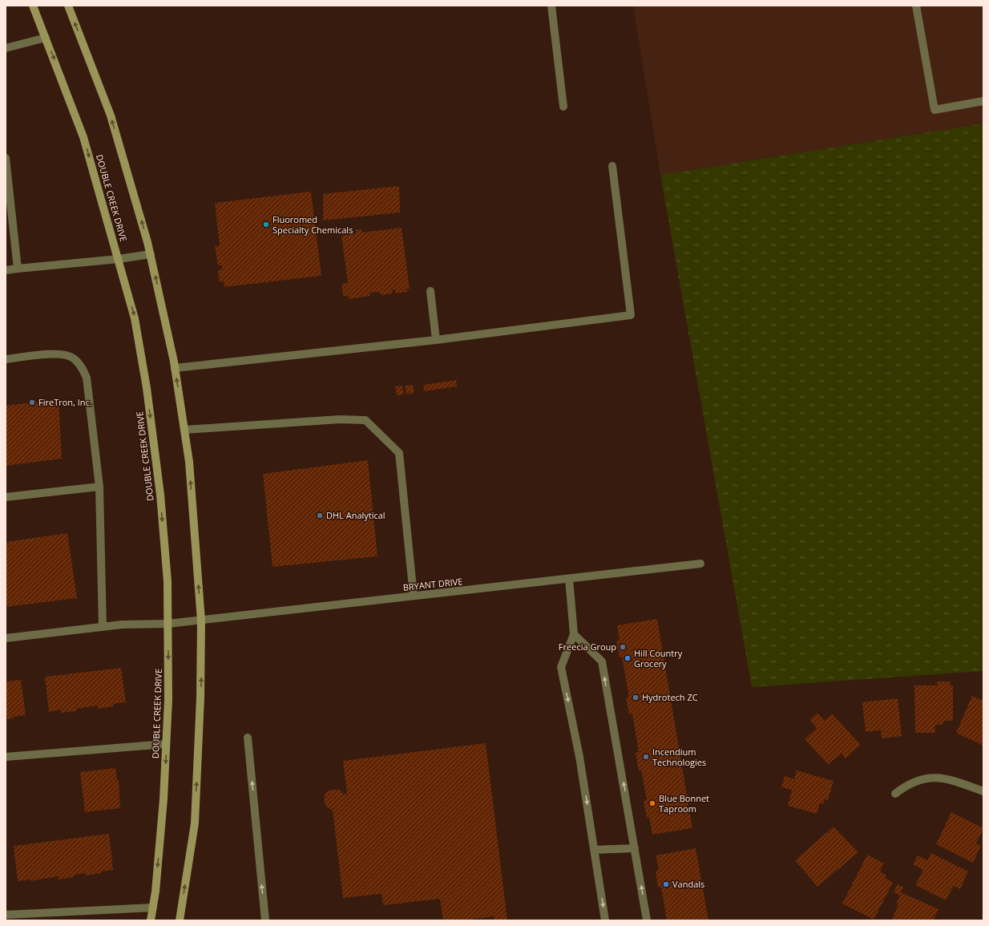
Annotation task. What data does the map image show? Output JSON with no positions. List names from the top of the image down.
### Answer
{
  "streets": {
    "street": ["DOUBLE CREEK DRIVE", "BRYANT DRIVE"]
  },
  "crossings": [
    ["DOUBLE CREEK DRIVE", "BRYANT DRIVE"]
  ],
  "places": [
    "Fluoromed Specialty Chemicals",
    "FireTron, Inc.",
    "DHL Analytical",
    "Freecia Group",
    "Hill Country Grocery",
    "Hydrotech ZC",
    "Incendium Technologies",
    "Blue Bonnet Taproom",
    "Vandals"
  ]
}
